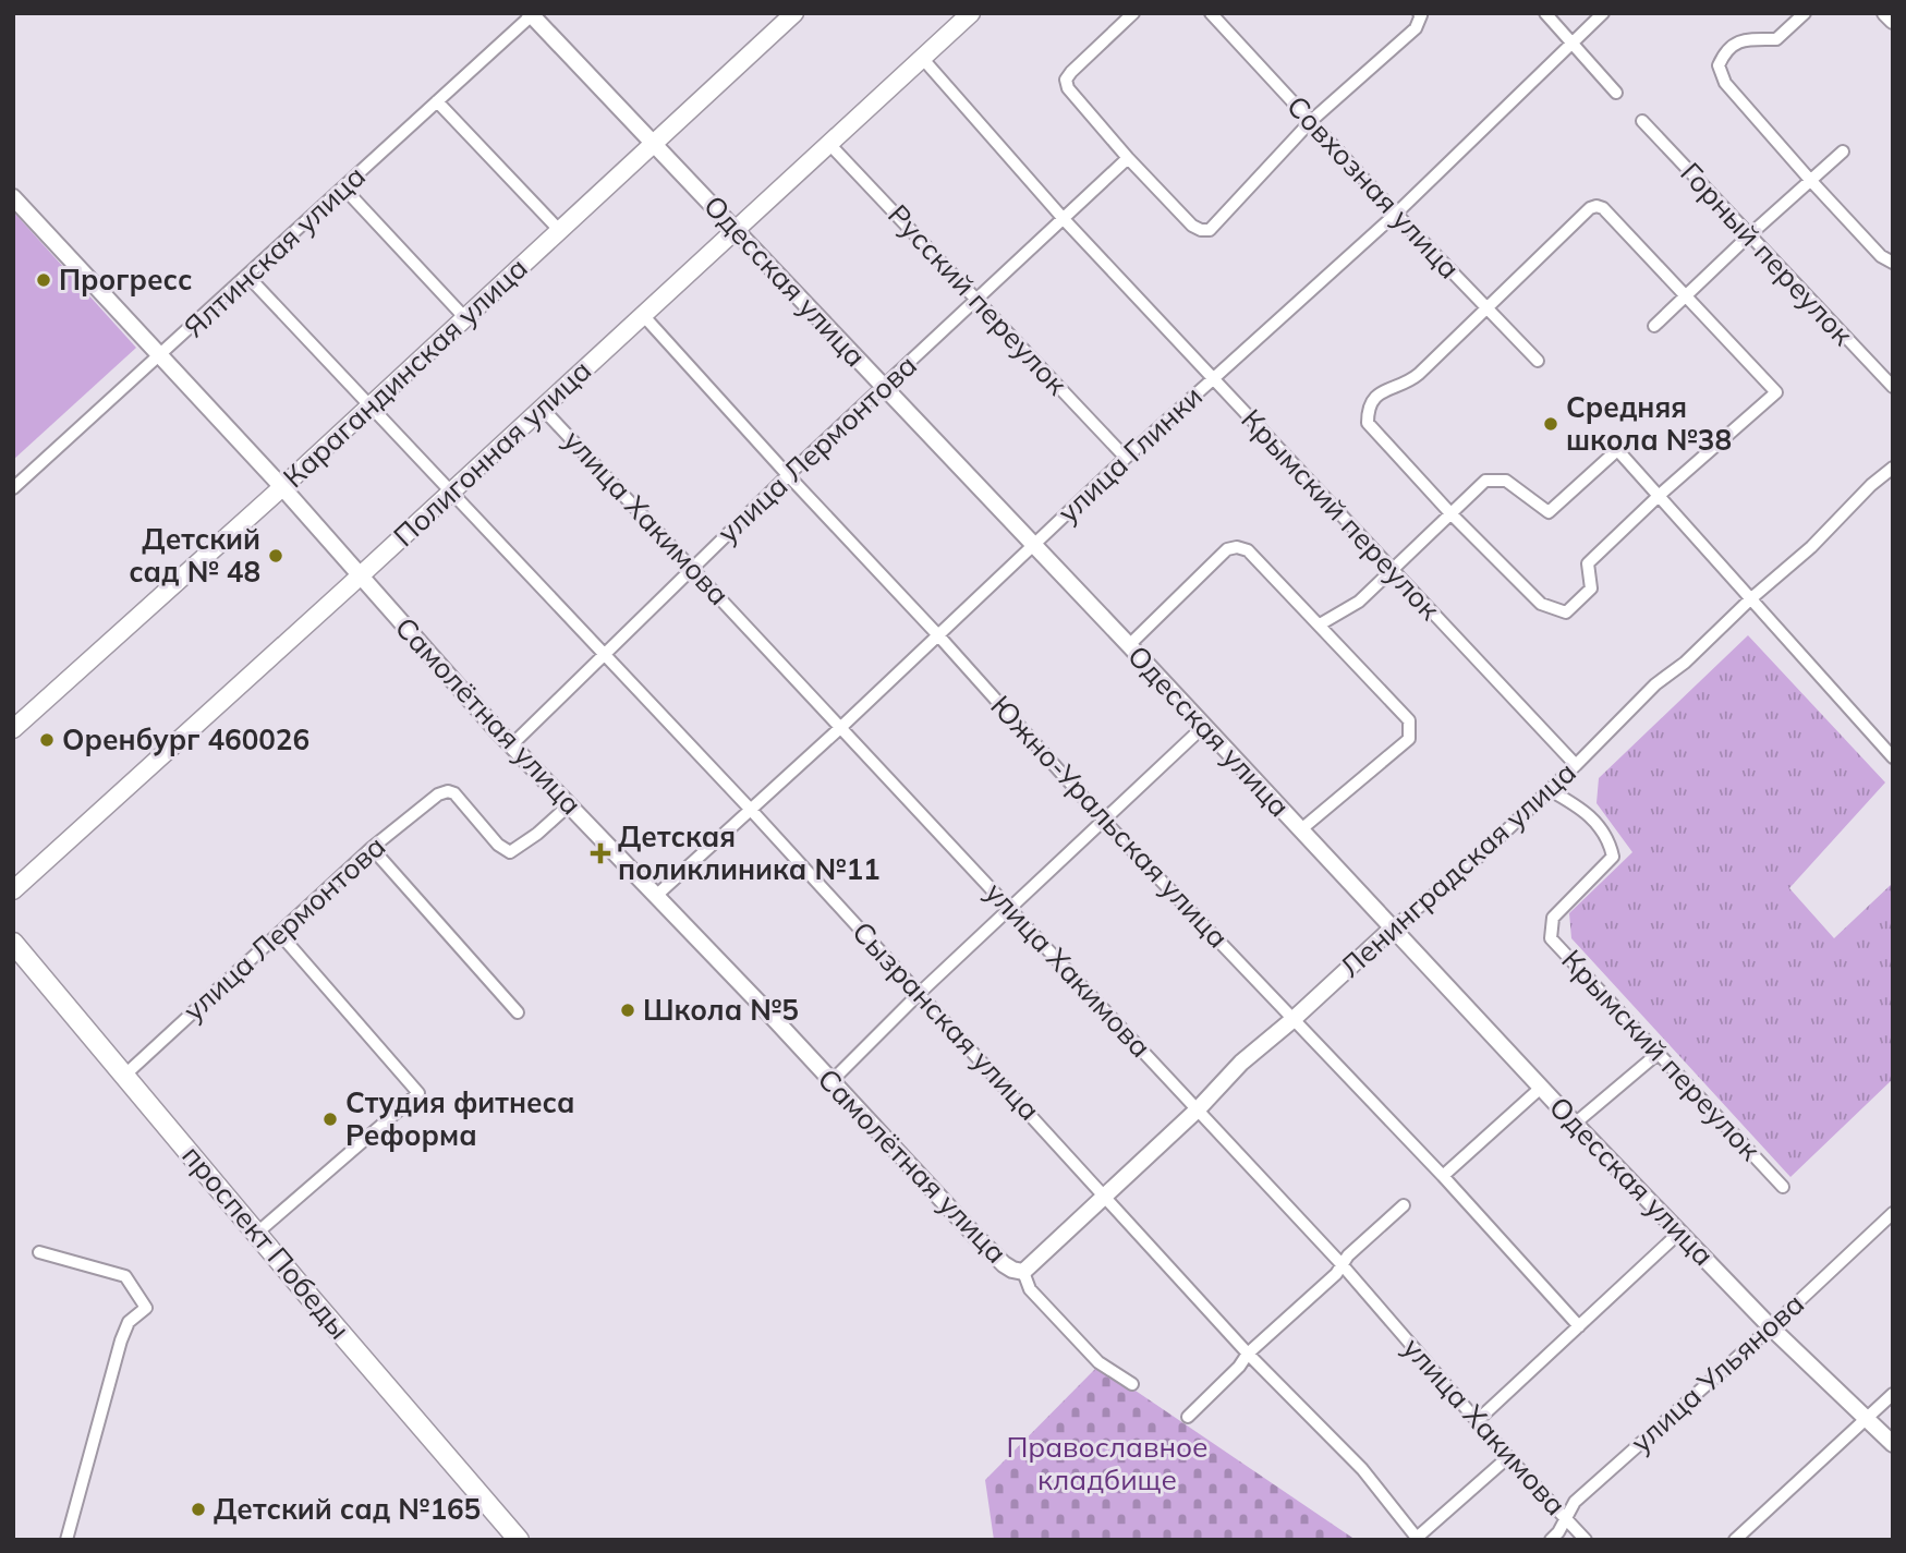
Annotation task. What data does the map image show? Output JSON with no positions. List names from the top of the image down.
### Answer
{
  "streets": {
    "main road": ["Карагандинская улица", "Полигонная улица", "проспект Победы"],
    "street": [
      "Совхозная улица",
      "Ялтинская улица",
      "Горный переулок",
      "Одесская улица",
      "Русский переулок",
      "улица Лермонтова",
      "улица Глинки",
      "Крымский переулок",
      "улица Хакимова",
      "Самолётная улица",
      "Южно-Уральская улица",
      "Ленинградская улица",
      "Сызранская улица",
      "улица Ульянова"
    ]
  },
  "crossings": [
    ["Совхозная улица", "улица Глинки"],
    ["Ялтинская улица", "Одесская улица"],
    ["Ялтинская улица", "Самолётная улица"],
    ["Ялтинская улица", "Сызранская улица"],
    ["Одесская улица", "Карагандинская улица"],
    ["Одесская улица", "улица Лермонтова"],
    ["Одесская улица", "Полигонная улица"],
    ["Одесская улица", "улица Глинки"],
    ["Одесская улица", "Ленинградская улица"],
    ["Одесская улица", "улица Ульянова"],
    ["Русский переулок", "улица Лермонтова"],
    ["Русский переулок", "Полигонная улица"],
    ["Русский переулок", "улица Глинки"],
    ["Карагандинская улица", "Самолётная улица"],
    ["Карагандинская улица", "Сызранская улица"],
    ["улица Лермонтова", "Крымский переулок"],
    ["улица Лермонтова", "улица Хакимова"],
    ["улица Лермонтова", "Самолётная улица"],
    ["улица Лермонтова", "Южно-Уральская улица"],
    ["улица Лермонтова", "Сызранская улица"],
    ["улица Лермонтова", "проспект Победы"],
    ["Полигонная улица", "Крымский переулок"],
    ["Полигонная улица", "улица Хакимова"],
    ["Полигонная улица", "Самолётная улица"],
    ["Полигонная улица", "Южно-Уральская улица"],
    ["Полигонная улица", "Сызранская улица"],
    ["улица Глинки", "Крымский переулок"],
    ["улица Глинки", "улица Хакимова"],
    ["улица Глинки", "Самолётная улица"],
    ["улица Глинки", "Южно-Уральская улица"],
    ["улица Глинки", "Сызранская улица"],
    ["Крымский переулок", "Ленинградская улица"],
    ["улица Хакимова", "Ленинградская улица"],
    ["улица Хакимова", "улица Ульянова"],
    ["Самолётная улица", "Ленинградская улица"],
    ["Южно-Уральская улица", "Ленинградская улица"],
    ["Ленинградская улица", "Сызранская улица"]
  ],
  "parks": ["Православное кладбище"],
  "places": {
    "other": [
      "Прогресс",
      "Средняя школа №38",
      "Детский сад № 48",
      "Оренбург 460026",
      "Школа №5",
      "Студия фитнеса Реформа",
      "Детский сад №165"
    ],
    "health": ["Детская поликлиника №11"]
  }
}
